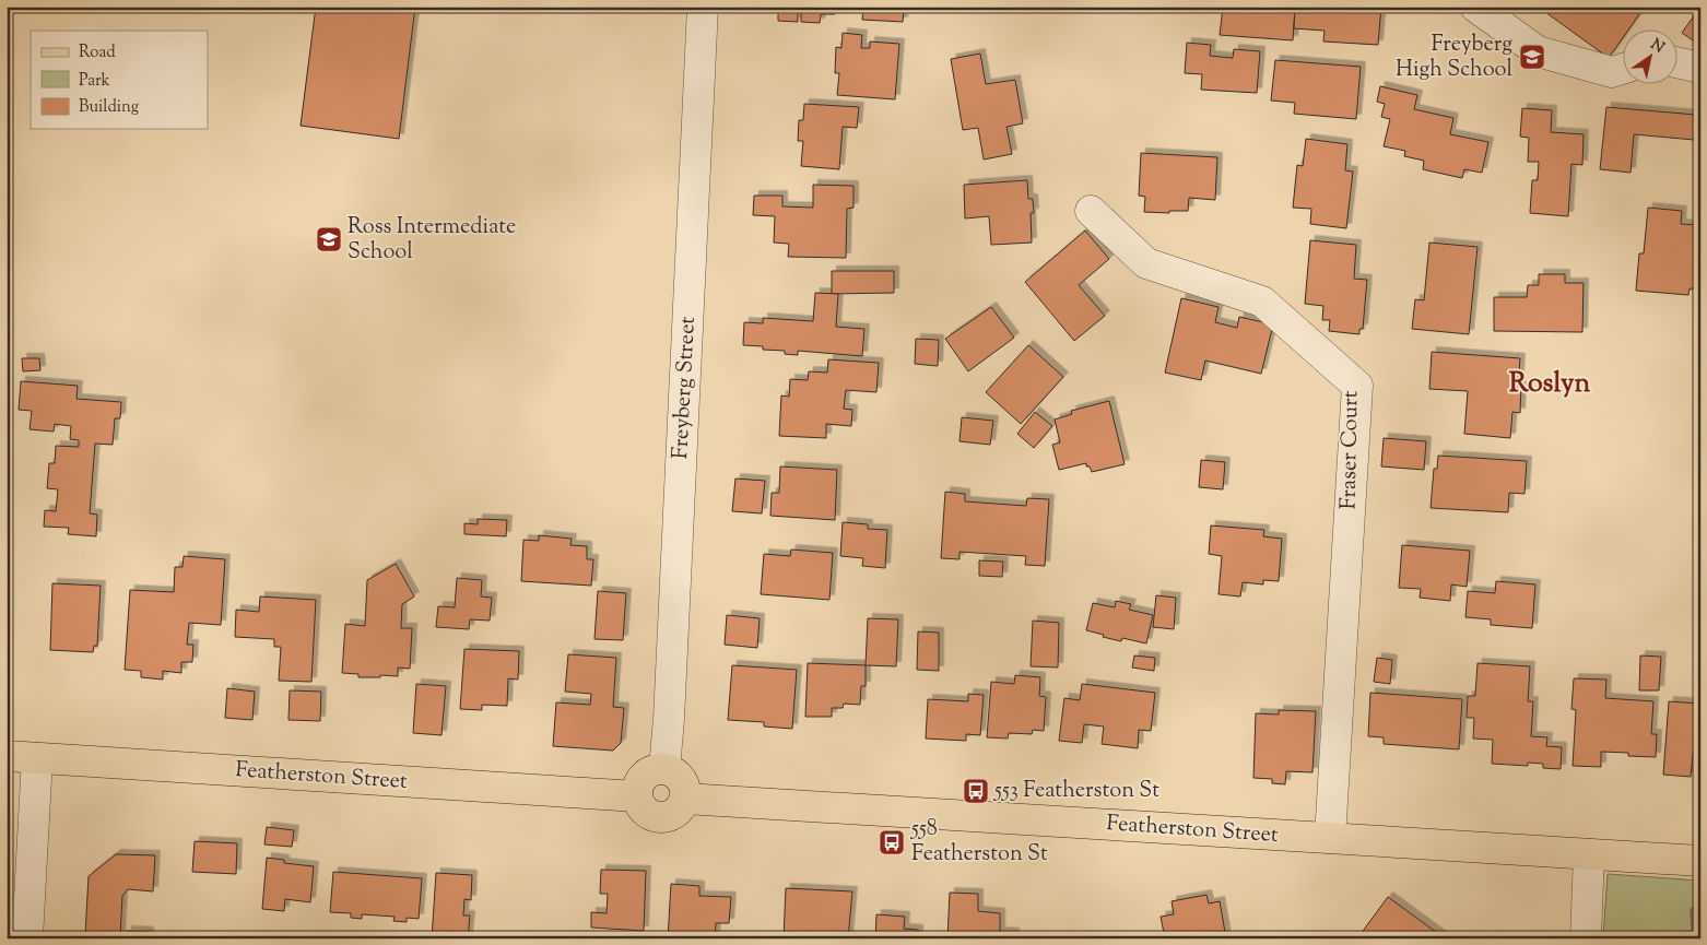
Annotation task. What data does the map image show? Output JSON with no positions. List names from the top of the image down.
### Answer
{
  "streets": {
    "main road": ["Featherston Street"],
    "street": ["Freyberg Street", "Fraser Court"]
  },
  "crossings": [
    ["Freyberg Street", "Featherston Street"],
    ["Fraser Court", "Featherston Street"]
  ],
  "districts": ["Roslyn"],
  "places": {
    "school or university": ["Freyberg High School", "Ross Intermediate School"],
    "bus stop": ["553 Featherston St", "558 Featherston St"]
  },
  "legend": ["Road", "Park", "Building"],
  "north": "top right"
}
